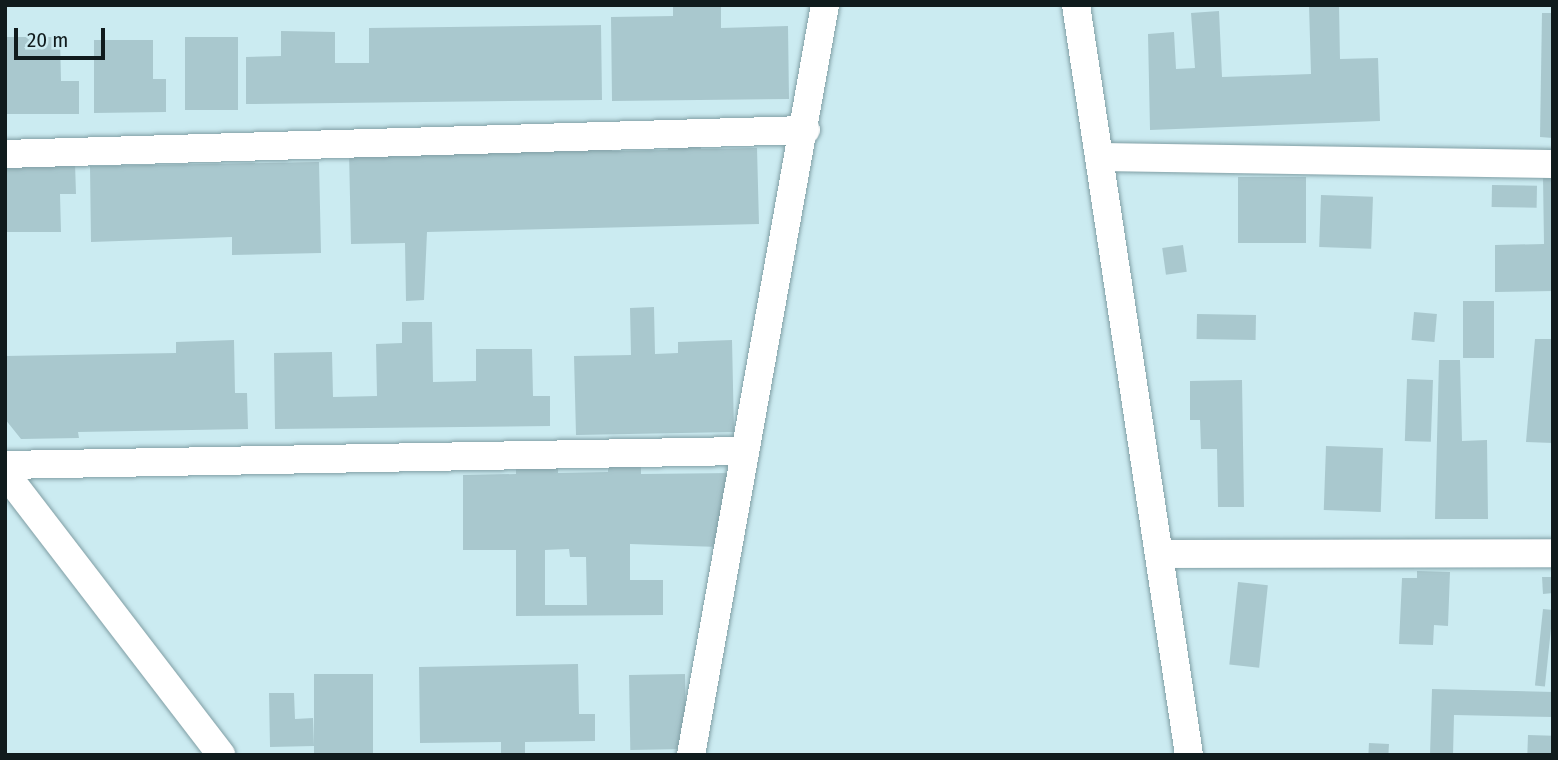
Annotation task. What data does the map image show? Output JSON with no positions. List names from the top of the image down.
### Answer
{
  "scale_bar": "20 m"
}
